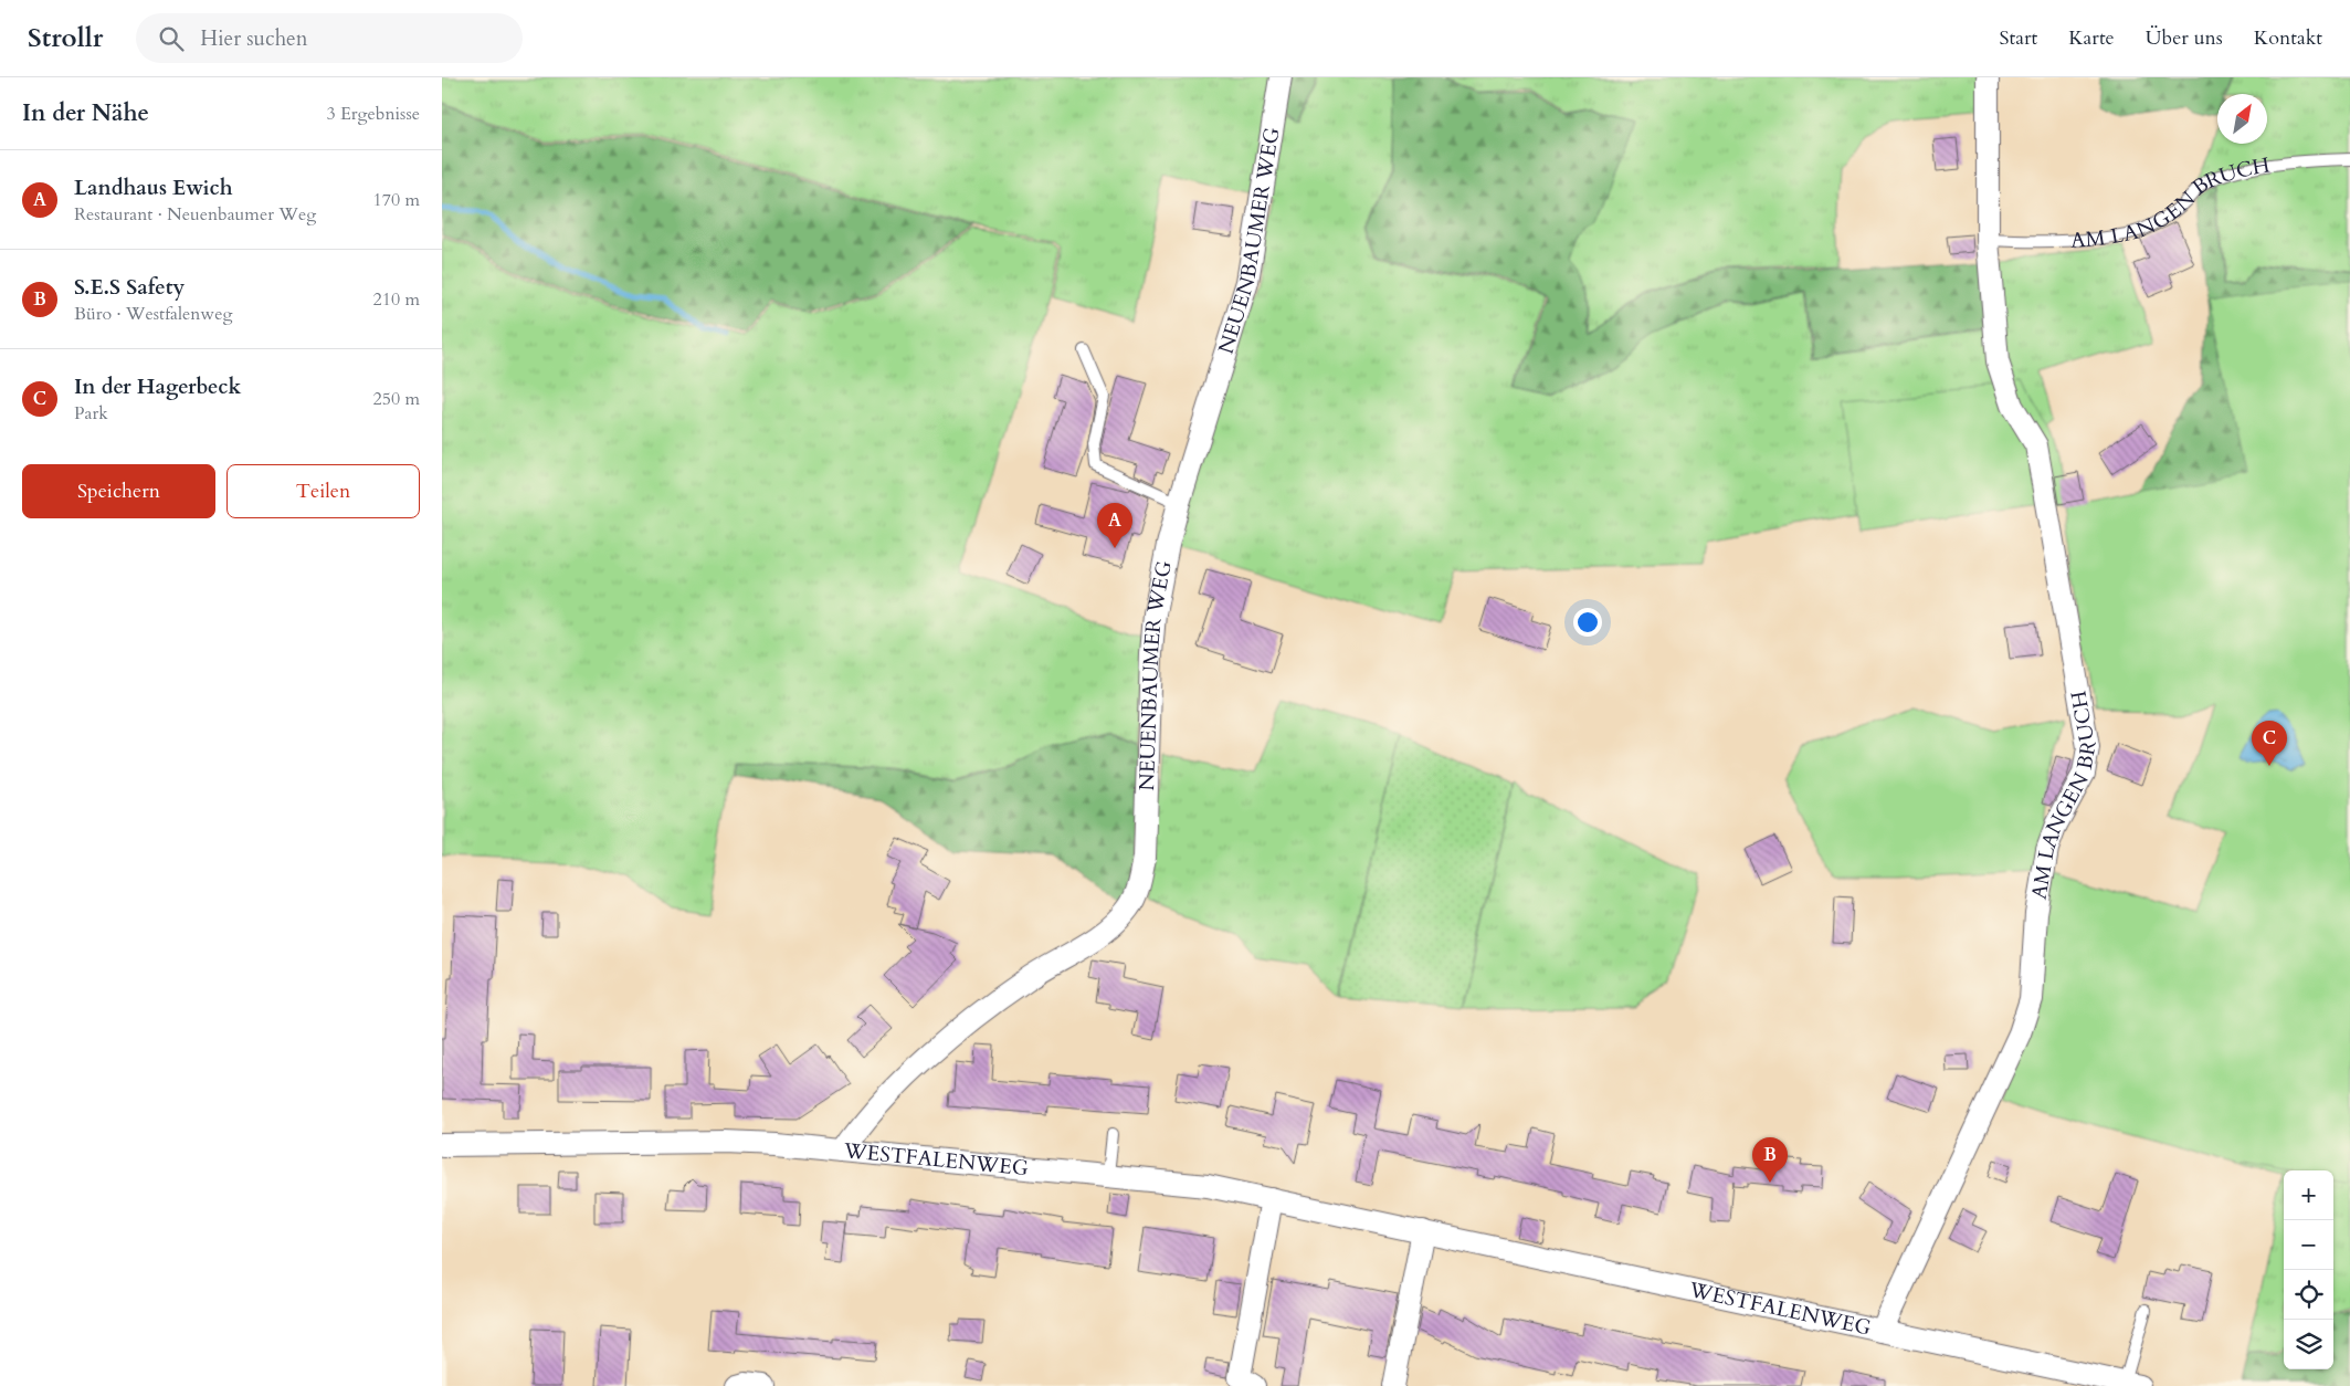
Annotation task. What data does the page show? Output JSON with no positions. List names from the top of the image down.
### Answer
{
  "streets": {
    "street": ["AM LANGEN BRUCH", "NEUENBAUMER WEG", "WESTFALENWEG"]
  },
  "crossings": [
    ["AM LANGEN BRUCH", "WESTFALENWEG"],
    ["NEUENBAUMER WEG", "WESTFALENWEG"]
  ],
  "north": "top right",
  "page": {
    "header": "Strollr",
    "search": "Hier suchen",
    "nav": [
      "Start",
      "Karte",
      "Über uns",
      "Kontakt"
    ],
    "heading": ["In der Nähe", "3 Ergebnisse"],
    "list": [
      {
        "mark": "A",
        "name": "Landhaus Ewich",
        "note": "Restaurant · Neuenbaumer Weg",
        "value": "170 m"
      },
      {
        "mark": "B",
        "name": "S.E.S Safety",
        "note": "Büro · Westfalenweg",
        "value": "210 m"
      },
      {
        "mark": "C",
        "name": "In der Hagerbeck",
        "note": "Park",
        "value": "250 m"
      }
    ],
    "buttons": ["Speichern", "Teilen"],
    "pins": ["A", "C", "B"],
    "map_buttons": ["+", "−"]
  }
}
